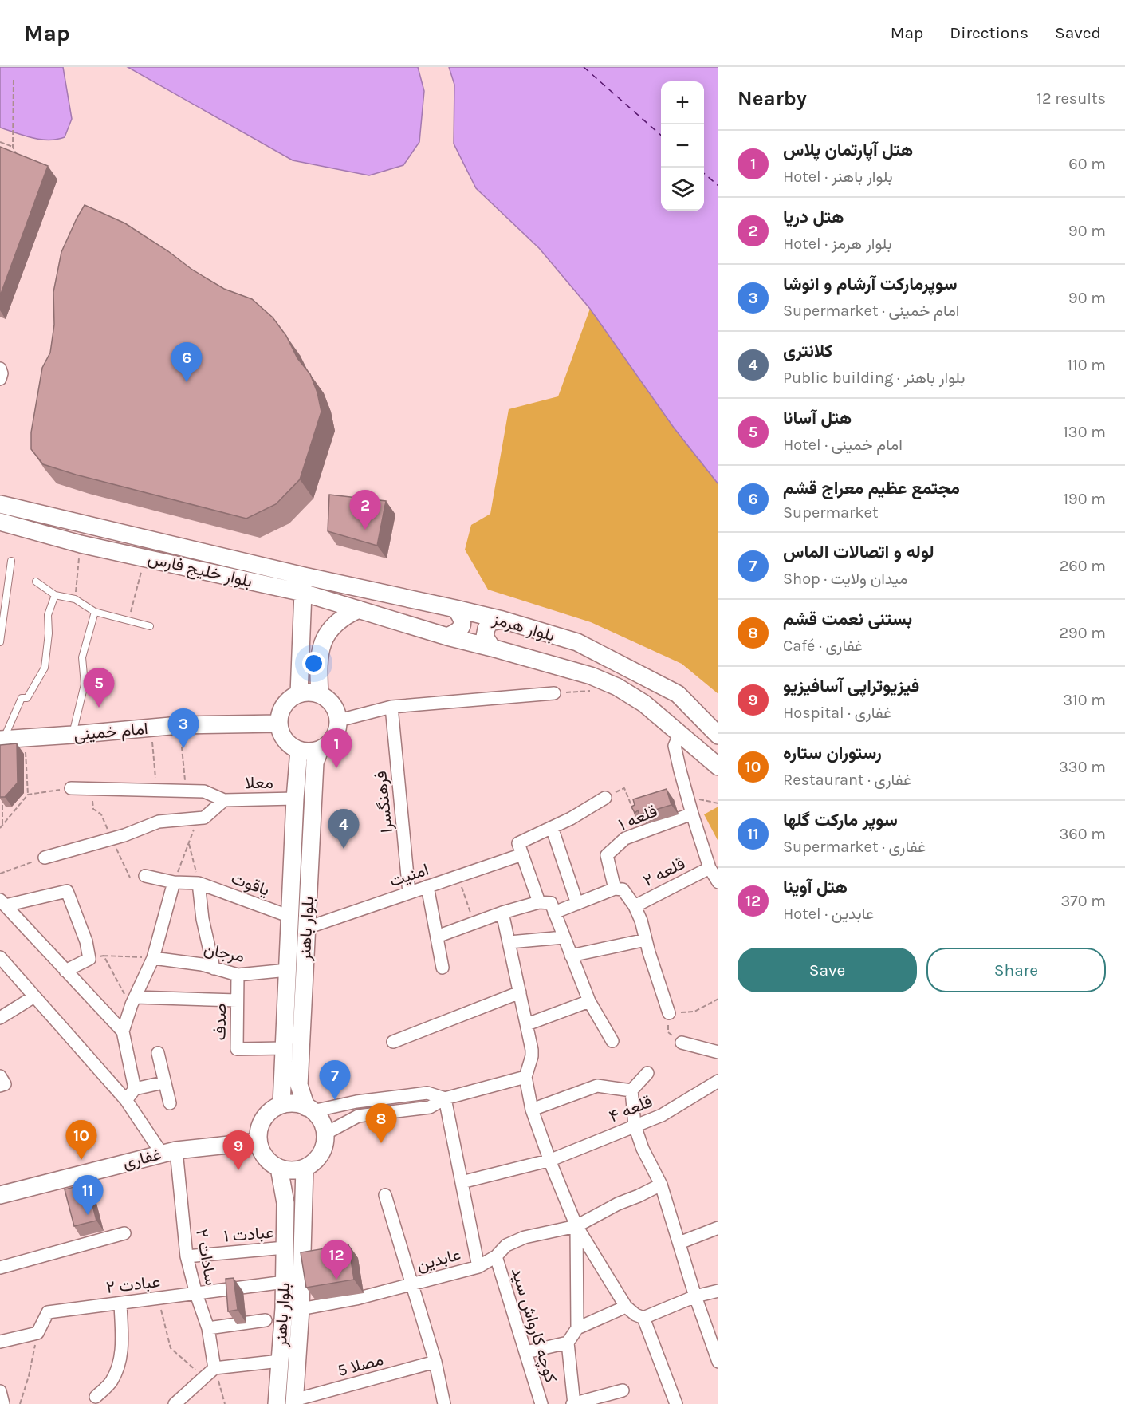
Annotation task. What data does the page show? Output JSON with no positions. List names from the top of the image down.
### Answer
{
  "streets": {
    "main road": [
      "بلوار خلیج فارس",
      "بلوار هرمز",
      "امام خمینی",
      "بلوار باهنر",
      "غفاری"
    ],
    "street": [
      "معلا",
      "فرهنگسرا",
      "قلعه ۱",
      "قلعه ۲",
      "امنیت",
      "یاقوت",
      "مرجان",
      "صدف",
      "قلعه ۴",
      "عبادت ۱",
      "سادات ۲",
      "عابدین",
      "عبادت ۲",
      "کوچه کارواش سید",
      "مصلا 5"
    ]
  },
  "crossings": [
    ["بلوار خلیج فارس", "بلوار هرمز"],
    ["امام خمینی", "بلوار باهنر"],
    ["معلا", "بلوار باهنر"],
    ["فرهنگسرا", "امنیت"],
    ["امنیت", "بلوار باهنر"],
    ["یاقوت", "بلوار باهنر"],
    ["بلوار باهنر", "مرجان"],
    ["بلوار باهنر", "صدف"],
    ["بلوار باهنر", "غفاری"],
    ["بلوار باهنر", "عبادت ۱"],
    ["بلوار باهنر", "عابدین"],
    ["بلوار باهنر", "عبادت ۲"],
    ["بلوار باهنر", "مصلا 5"],
    ["مرجان", "صدف"],
    ["غفاری", "سادات ۲"],
    ["عبادت ۱", "سادات ۲"],
    ["سادات ۲", "عبادت ۲"],
    ["عابدین", "کوچه کارواش سید"]
  ],
  "page": {
    "header": "Map",
    "nav": ["Map", "Directions", "Saved"],
    "heading": ["Nearby", "12 results"],
    "map_buttons": ["+", "−"],
    "list": [
      {
        "mark": "1",
        "name": "هتل آپارتمان پلاس",
        "note": "Hotel · بلوار باهنر",
        "value": "60 m"
      },
      {
        "mark": "2",
        "name": "هتل دریا",
        "note": "Hotel · بلوار هرمز",
        "value": "90 m"
      },
      {
        "mark": "3",
        "name": "سوپرمارکت آرشام و انوشا",
        "note": "Supermarket · امام خمینی",
        "value": "90 m"
      },
      {
        "mark": "4",
        "name": "کلانتری",
        "note": "Public building · بلوار باهنر",
        "value": "110 m"
      },
      {
        "mark": "5",
        "name": "هتل آسانا",
        "note": "Hotel · امام خمینی",
        "value": "130 m"
      },
      {
        "mark": "6",
        "name": "مجتمع عظیم معراج قشم",
        "note": "Supermarket",
        "value": "190 m"
      },
      {
        "mark": "7",
        "name": "لوله و اتصالات الماس",
        "note": "Shop · میدان ولایت",
        "value": "260 m"
      },
      {
        "mark": "8",
        "name": "بستنی نعمت قشم",
        "note": "Café · غفاری",
        "value": "290 m"
      },
      {
        "mark": "9",
        "name": "فیزیوتراپی آسافیزیو",
        "note": "Hospital · غفاری",
        "value": "310 m"
      },
      {
        "mark": "10",
        "name": "رستوران ستاره",
        "note": "Restaurant · غفاری",
        "value": "330 m"
      },
      {
        "mark": "11",
        "name": "سوپر مارکت گلها",
        "note": "Supermarket · غفاری",
        "value": "360 m"
      },
      {
        "mark": "12",
        "name": "هتل آوینا",
        "note": "Hotel · عابدین",
        "value": "370 m"
      }
    ],
    "pins": [
      "6",
      "2",
      "5",
      "3",
      "1",
      "4",
      "7",
      "8",
      "10",
      "9",
      "11",
      "12"
    ],
    "buttons": ["Save", "Share"]
  }
}
